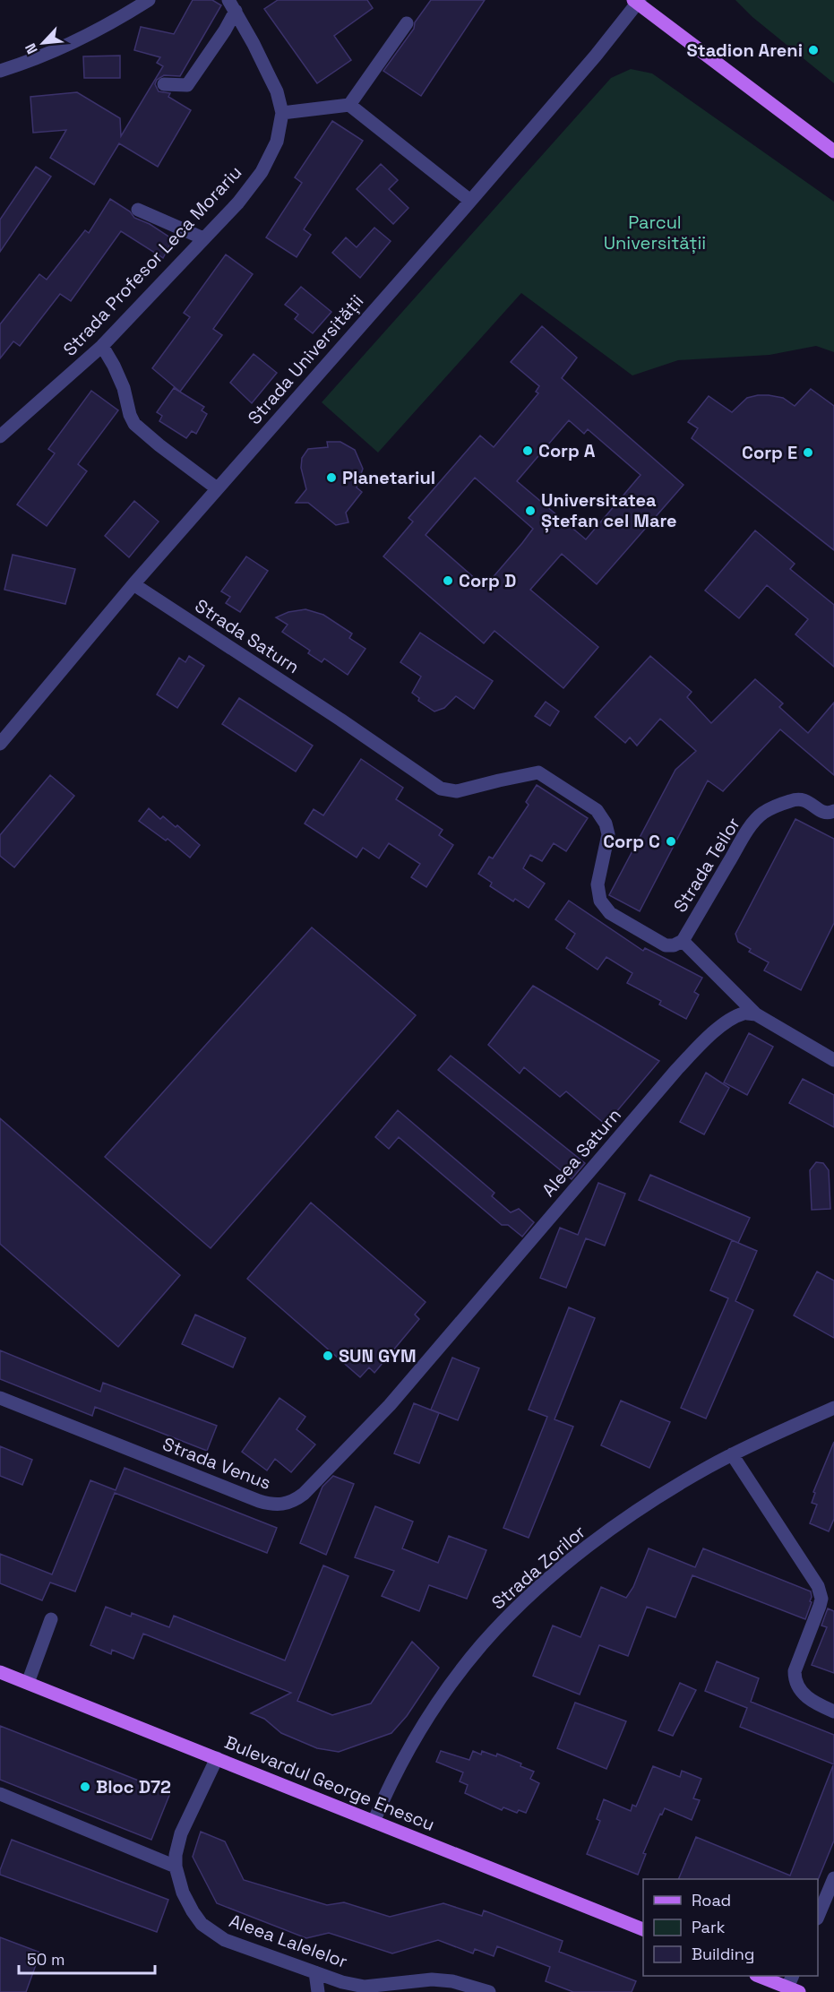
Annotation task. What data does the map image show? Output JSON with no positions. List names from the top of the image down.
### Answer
{
  "streets": {
    "main road": ["Bulevardul George Enescu"],
    "street": [
      "Strada Profesor Leca Morariu",
      "Strada Universității",
      "Strada Saturn",
      "Strada Teilor",
      "Aleea Saturn",
      "Strada Venus",
      "Strada Zorilor",
      "Aleea Lalelelor"
    ]
  },
  "crossings": [
    ["Strada Universității", "Strada Saturn"],
    ["Strada Saturn", "Strada Teilor"],
    ["Aleea Saturn", "Strada Venus"],
    ["Strada Zorilor", "Bulevardul George Enescu"],
    ["Bulevardul George Enescu", "Aleea Lalelelor"]
  ],
  "parks": ["Parcul Universității"],
  "places": [
    "Stadion Areni",
    "Corp A",
    "Corp E",
    "Planetariul",
    "Universitatea Ștefan cel Mare",
    "Corp D",
    "Corp C",
    "SUN GYM",
    "Bloc D72"
  ],
  "legend": ["Road", "Park", "Building"],
  "scale_bar": "50 m",
  "north": "bottom left"
}
